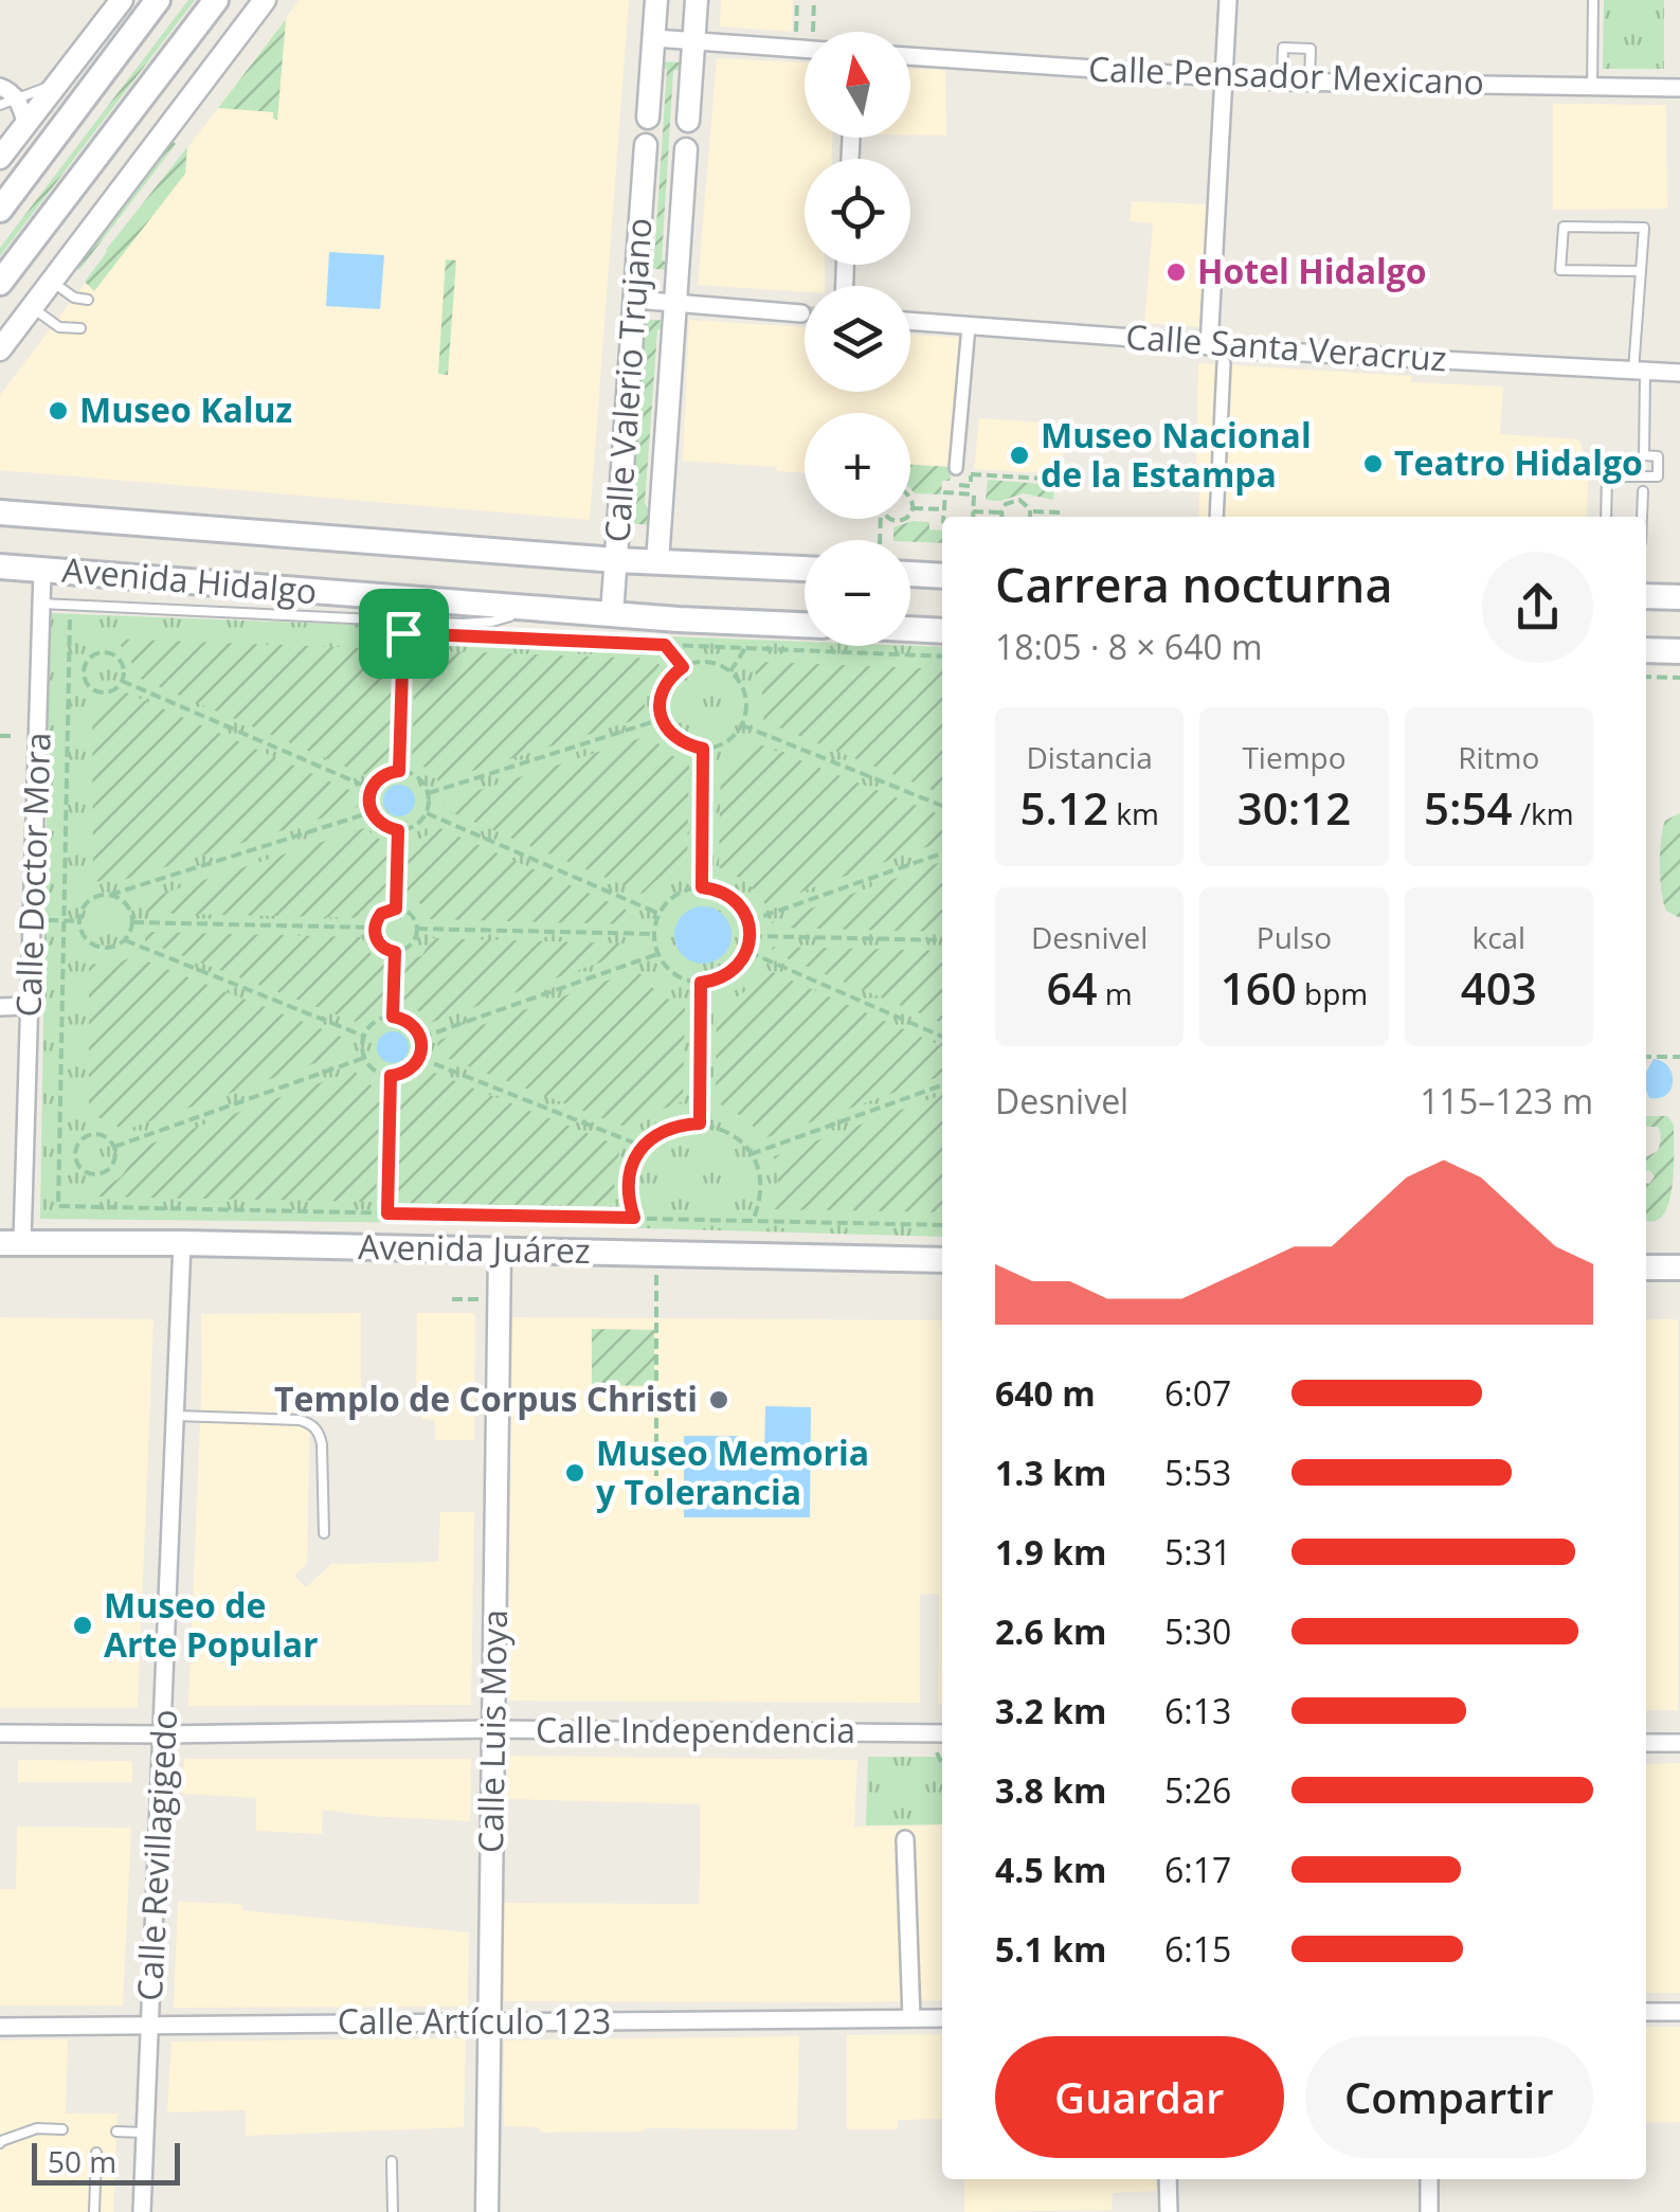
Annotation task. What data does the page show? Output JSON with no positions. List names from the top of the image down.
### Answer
{
  "streets": {
    "main road": ["Avenida Hidalgo", "Avenida Juárez"],
    "street": [
      "Calle Pensador Mexicano",
      "Calle Santa Veracruz",
      "Calle Valerio Trujano",
      "Calle Doctor Mora",
      "Calle Luis Moya",
      "Calle Independencia",
      "Calle Revillagigedo",
      "Calle Artículo 123"
    ]
  },
  "crossings": [
    ["Calle Valerio Trujano", "Avenida Hidalgo"],
    ["Avenida Hidalgo", "Calle Doctor Mora"],
    ["Calle Doctor Mora", "Avenida Juárez"],
    ["Avenida Juárez", "Calle Luis Moya"],
    ["Avenida Juárez", "Calle Revillagigedo"],
    ["Calle Luis Moya", "Calle Independencia"],
    ["Calle Luis Moya", "Calle Artículo 123"],
    ["Calle Independencia", "Calle Revillagigedo"],
    ["Calle Revillagigedo", "Calle Artículo 123"]
  ],
  "places": [
    "Hotel Hidalgo",
    "Museo Kaluz",
    "Museo Nacional de la Estampa",
    "Teatro Hidalgo",
    "Templo de Corpus Christi",
    "Museo Memoria y Tolerancia",
    "Museo de Arte Popular"
  ],
  "scale_bar": "50 m",
  "north": "top",
  "page": {
    "map_buttons": ["+", "−"],
    "heading": ["Carrera nocturna", "18:05 · 8 × 640 m"],
    "stats": [
      ["Distancia", "5.12 km"],
      ["Tiempo", "30:12"],
      ["Ritmo", "5:54 /km"],
      ["Desnivel", "64 m"],
      ["Pulso", "160 bpm"],
      ["kcal", "403"]
    ],
    "chart": ["Desnivel", "115–123 m"],
    "list": [
      {
        "name": "640 m",
        "note": "6:07"
      },
      {
        "name": "1.3 km",
        "note": "5:53"
      },
      {
        "name": "1.9 km",
        "note": "5:31"
      },
      {
        "name": "2.6 km",
        "note": "5:30"
      },
      {
        "name": "3.2 km",
        "note": "6:13"
      },
      {
        "name": "3.8 km",
        "note": "5:26"
      },
      {
        "name": "4.5 km",
        "note": "6:17"
      },
      {
        "name": "5.1 km",
        "note": "6:15"
      }
    ],
    "buttons": ["Guardar", "Compartir"],
    "scale": "50 m"
  }
}
